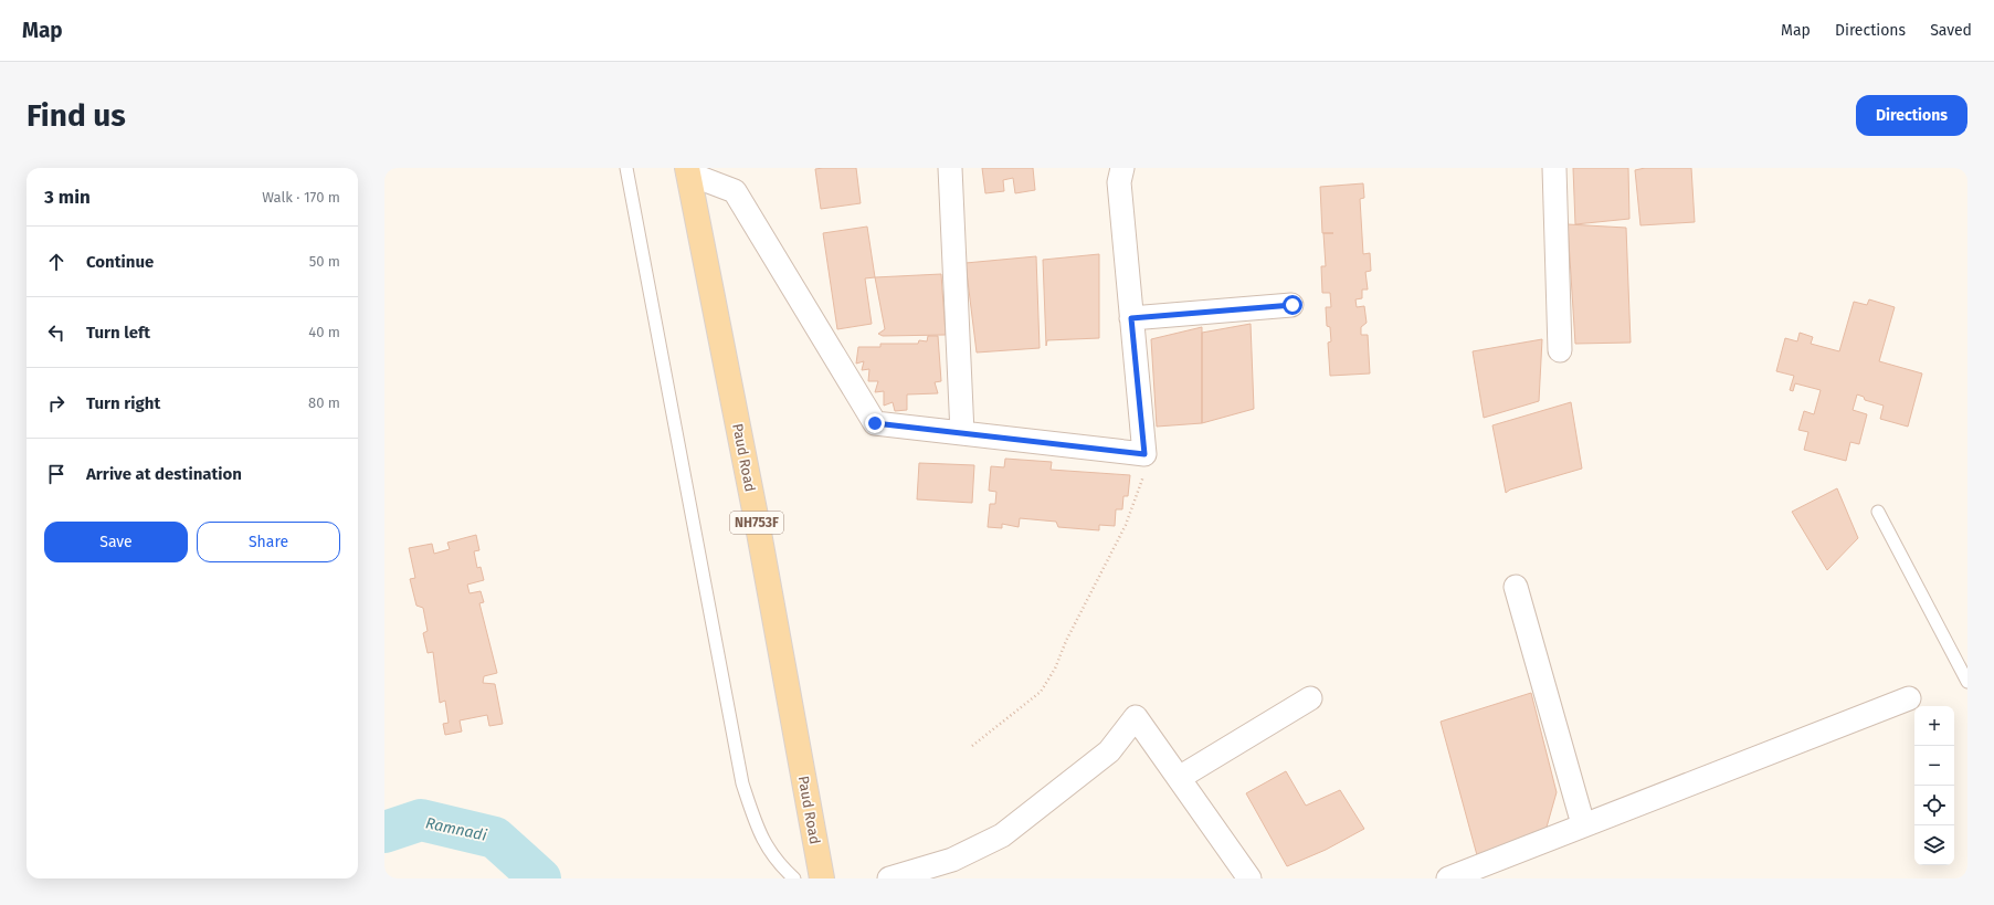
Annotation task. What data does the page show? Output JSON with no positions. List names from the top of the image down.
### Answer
{
  "streets": {
    "main road": ["Paud Road", "NH753F"]
  },
  "water": ["Ramnadi"],
  "page": {
    "header": "Map",
    "nav": ["Map", "Directions", "Saved"],
    "buttons": [
      "Directions",
      ["Save", "Share"]
    ],
    "title": "Find us",
    "heading": ["3 min", "Walk · 170 m"],
    "list": [
      ["Continue", "50 m"],
      ["Turn left", "40 m"],
      ["Turn right", "80 m"],
      "Arrive at destination"
    ],
    "map_buttons": ["+", "−"]
  }
}
